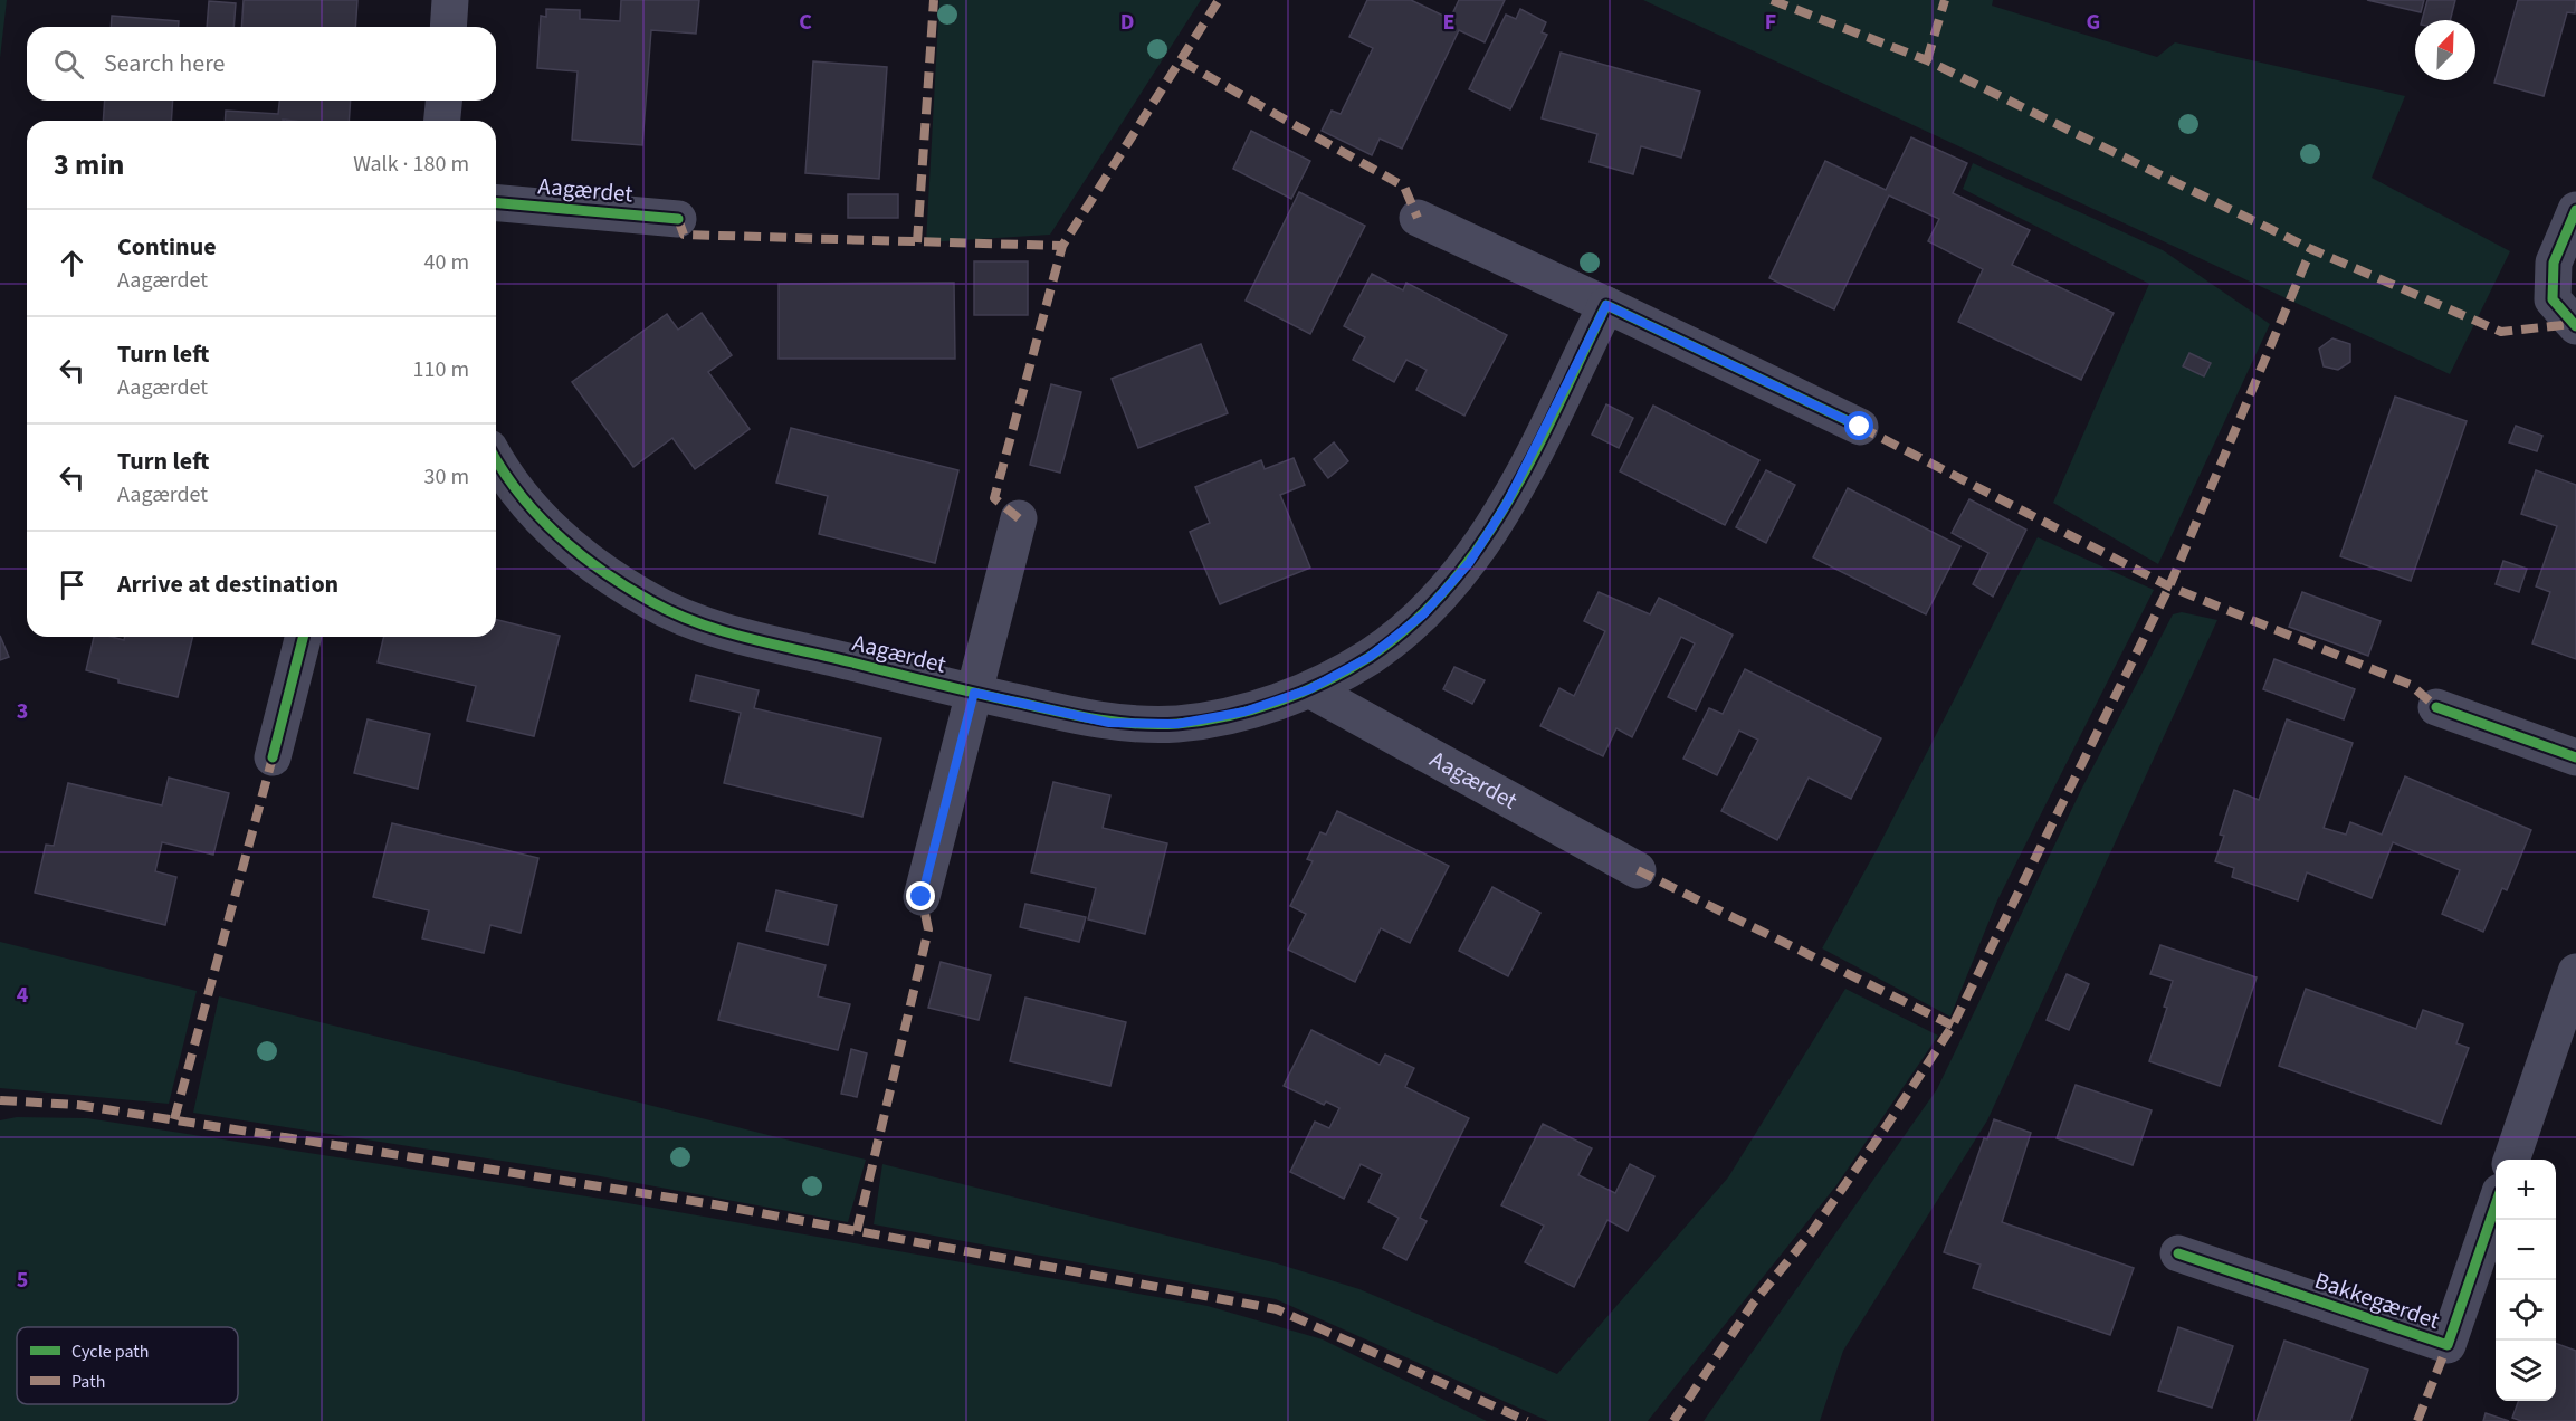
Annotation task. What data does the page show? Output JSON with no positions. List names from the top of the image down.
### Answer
{
  "streets": {
    "street": ["Aagærdet", "Bakkegærdet"]
  },
  "legend": ["Cycle path", "Path"],
  "north": "top right",
  "page": {
    "search": "Search here",
    "heading": ["3 min", "Walk · 180 m"],
    "list": [
      ["Continue", "Aagærdet", "40 m"],
      ["Turn left", "Aagærdet", "110 m"],
      ["Turn left", "Aagærdet", "30 m"],
      "Arrive at destination"
    ],
    "map_buttons": ["+", "−"]
  },
  "grid": {
    "columns": [
      "C",
      "D",
      "E",
      "F",
      "G"
    ],
    "rows": ["3", "4", "5"]
  }
}
